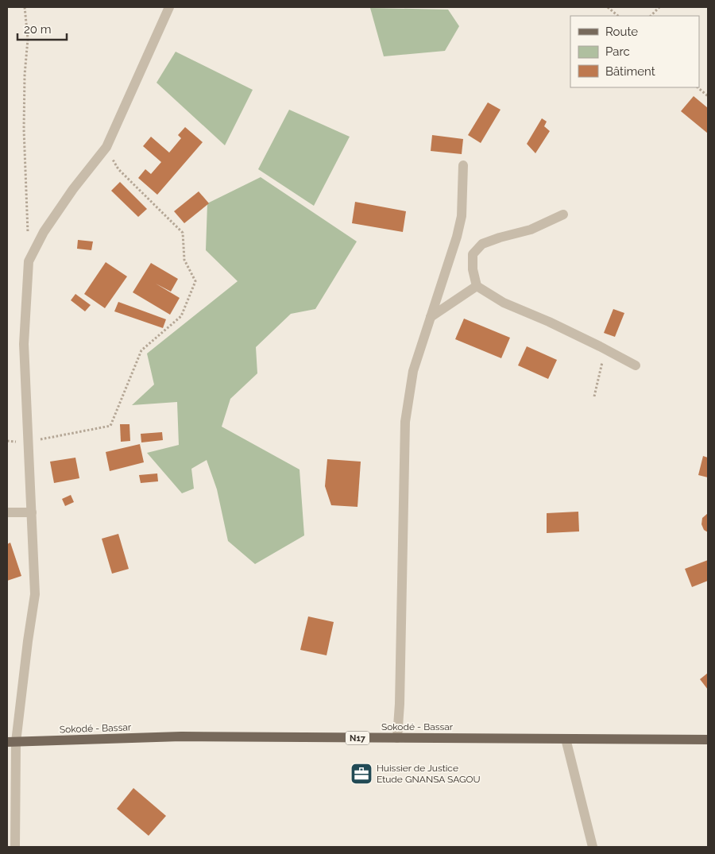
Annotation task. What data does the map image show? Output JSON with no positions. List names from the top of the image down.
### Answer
{
  "streets": {
    "main road": ["Sokodé - Bassar", "N17"]
  },
  "places": {
    "office": ["Huissier de Justice Etude GNANSA SAGOU"]
  },
  "legend": ["Route", "Parc", "Bâtiment"],
  "scale_bar": "20 m"
}
